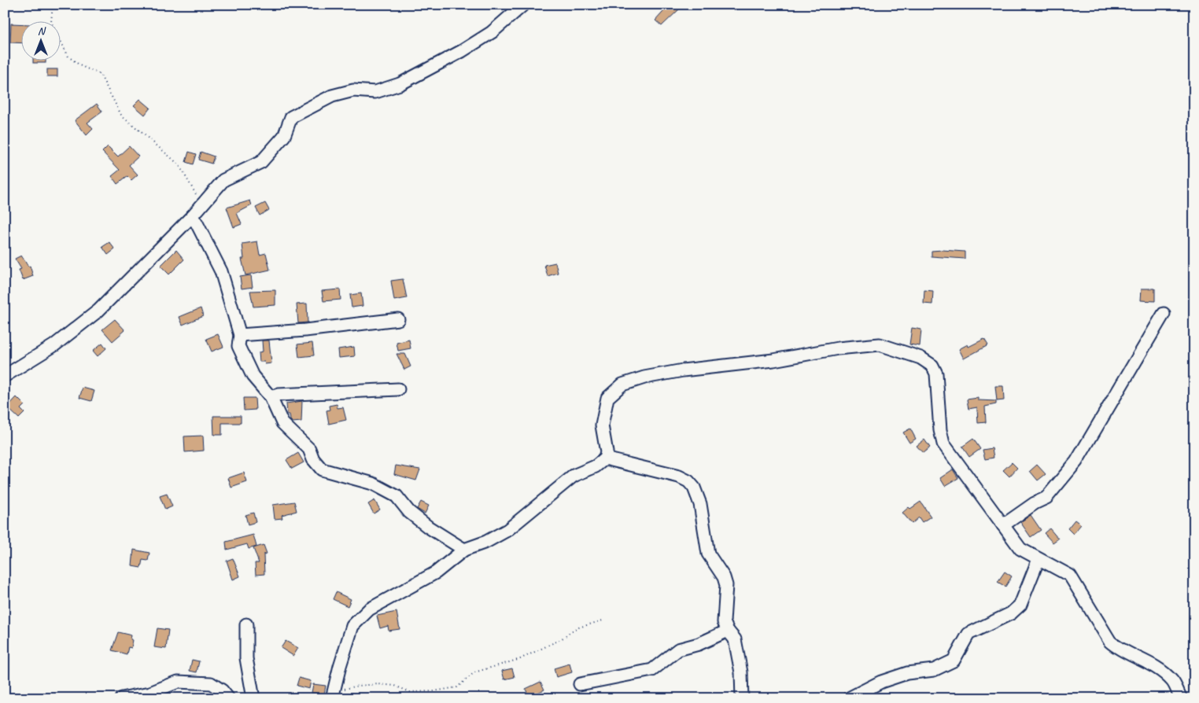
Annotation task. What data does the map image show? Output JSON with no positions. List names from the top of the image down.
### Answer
{
  "north": "top"
}
